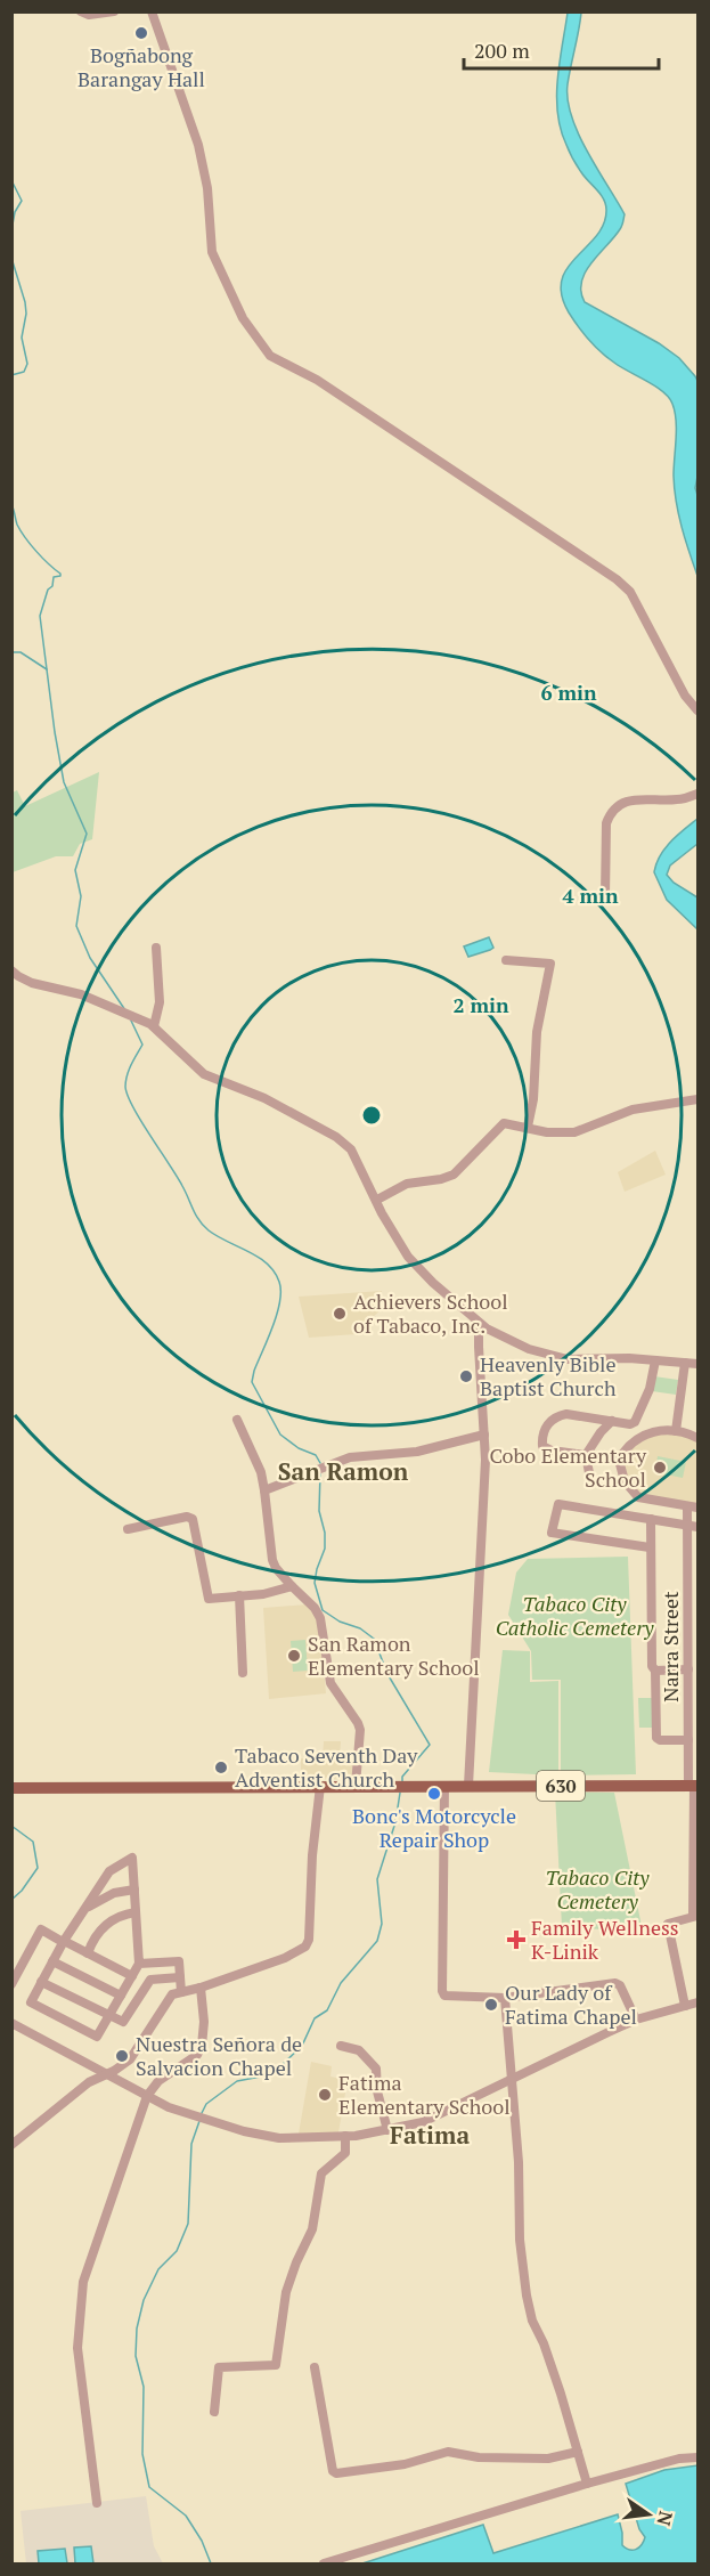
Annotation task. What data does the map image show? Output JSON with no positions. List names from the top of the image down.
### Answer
{
  "streets": {
    "main road": ["630"],
    "street": ["Narra Street"]
  },
  "crossings": [
    ["Narra Street", "630"]
  ],
  "districts": ["San Ramon", "Fatima"],
  "parks": ["Tabaco City Catholic Cemetery", "Tabaco City Cemetery"],
  "places": {
    "other": [
      "Bogñabong Barangay Hall",
      "Achievers School of Tabaco, Inc.",
      "Heavenly Bible Baptist Church",
      "Cobo Elementary School",
      "San Ramon Elementary School",
      "Tabaco Seventh Day Adventist Church",
      "Bonc's Motorcycle Repair Shop",
      "Our Lady of Fatima Chapel",
      "Nuestra Señora de Salvacion Chapel",
      "Fatima Elementary School"
    ],
    "health": ["Family Wellness K-Linik"]
  },
  "scale_bar": "200 m",
  "north": "right",
  "rings": ["6 min", "4 min", "2 min"]
}
